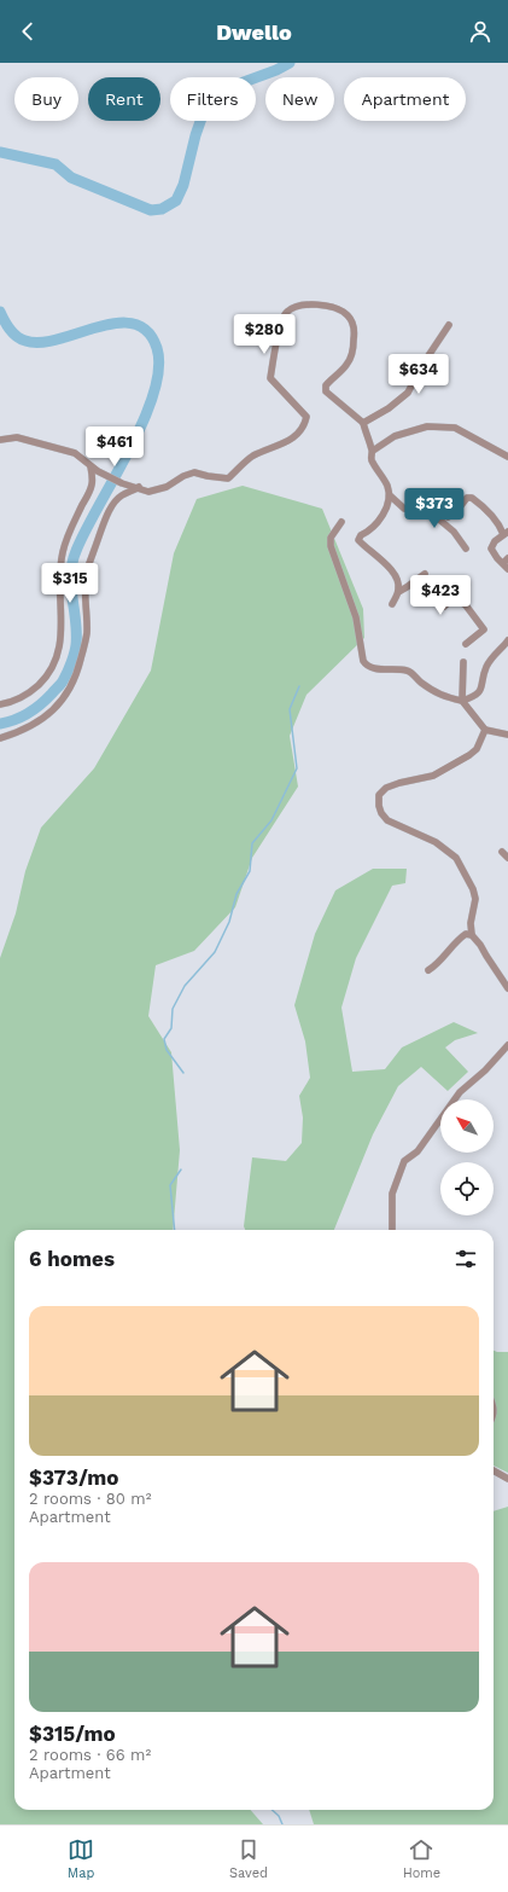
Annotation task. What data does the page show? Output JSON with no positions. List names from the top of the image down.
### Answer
{
  "north": "top left",
  "page": {
    "header": "Dwello",
    "chip": [
      "Buy",
      "Rent",
      "Filters",
      "New",
      "Apartment"
    ],
    "price": [
      "$280",
      "$634",
      "$461",
      "$373",
      "$315",
      "$423"
    ],
    "heading": "6 homes",
    "list": [
      {
        "name": "$373/mo",
        "note": "2 rooms · 80 m² · Apartment"
      },
      {
        "name": "$315/mo",
        "note": "2 rooms · 66 m² · Apartment"
      }
    ],
    "tabs": ["Map", "Saved", "Home"]
  }
}
